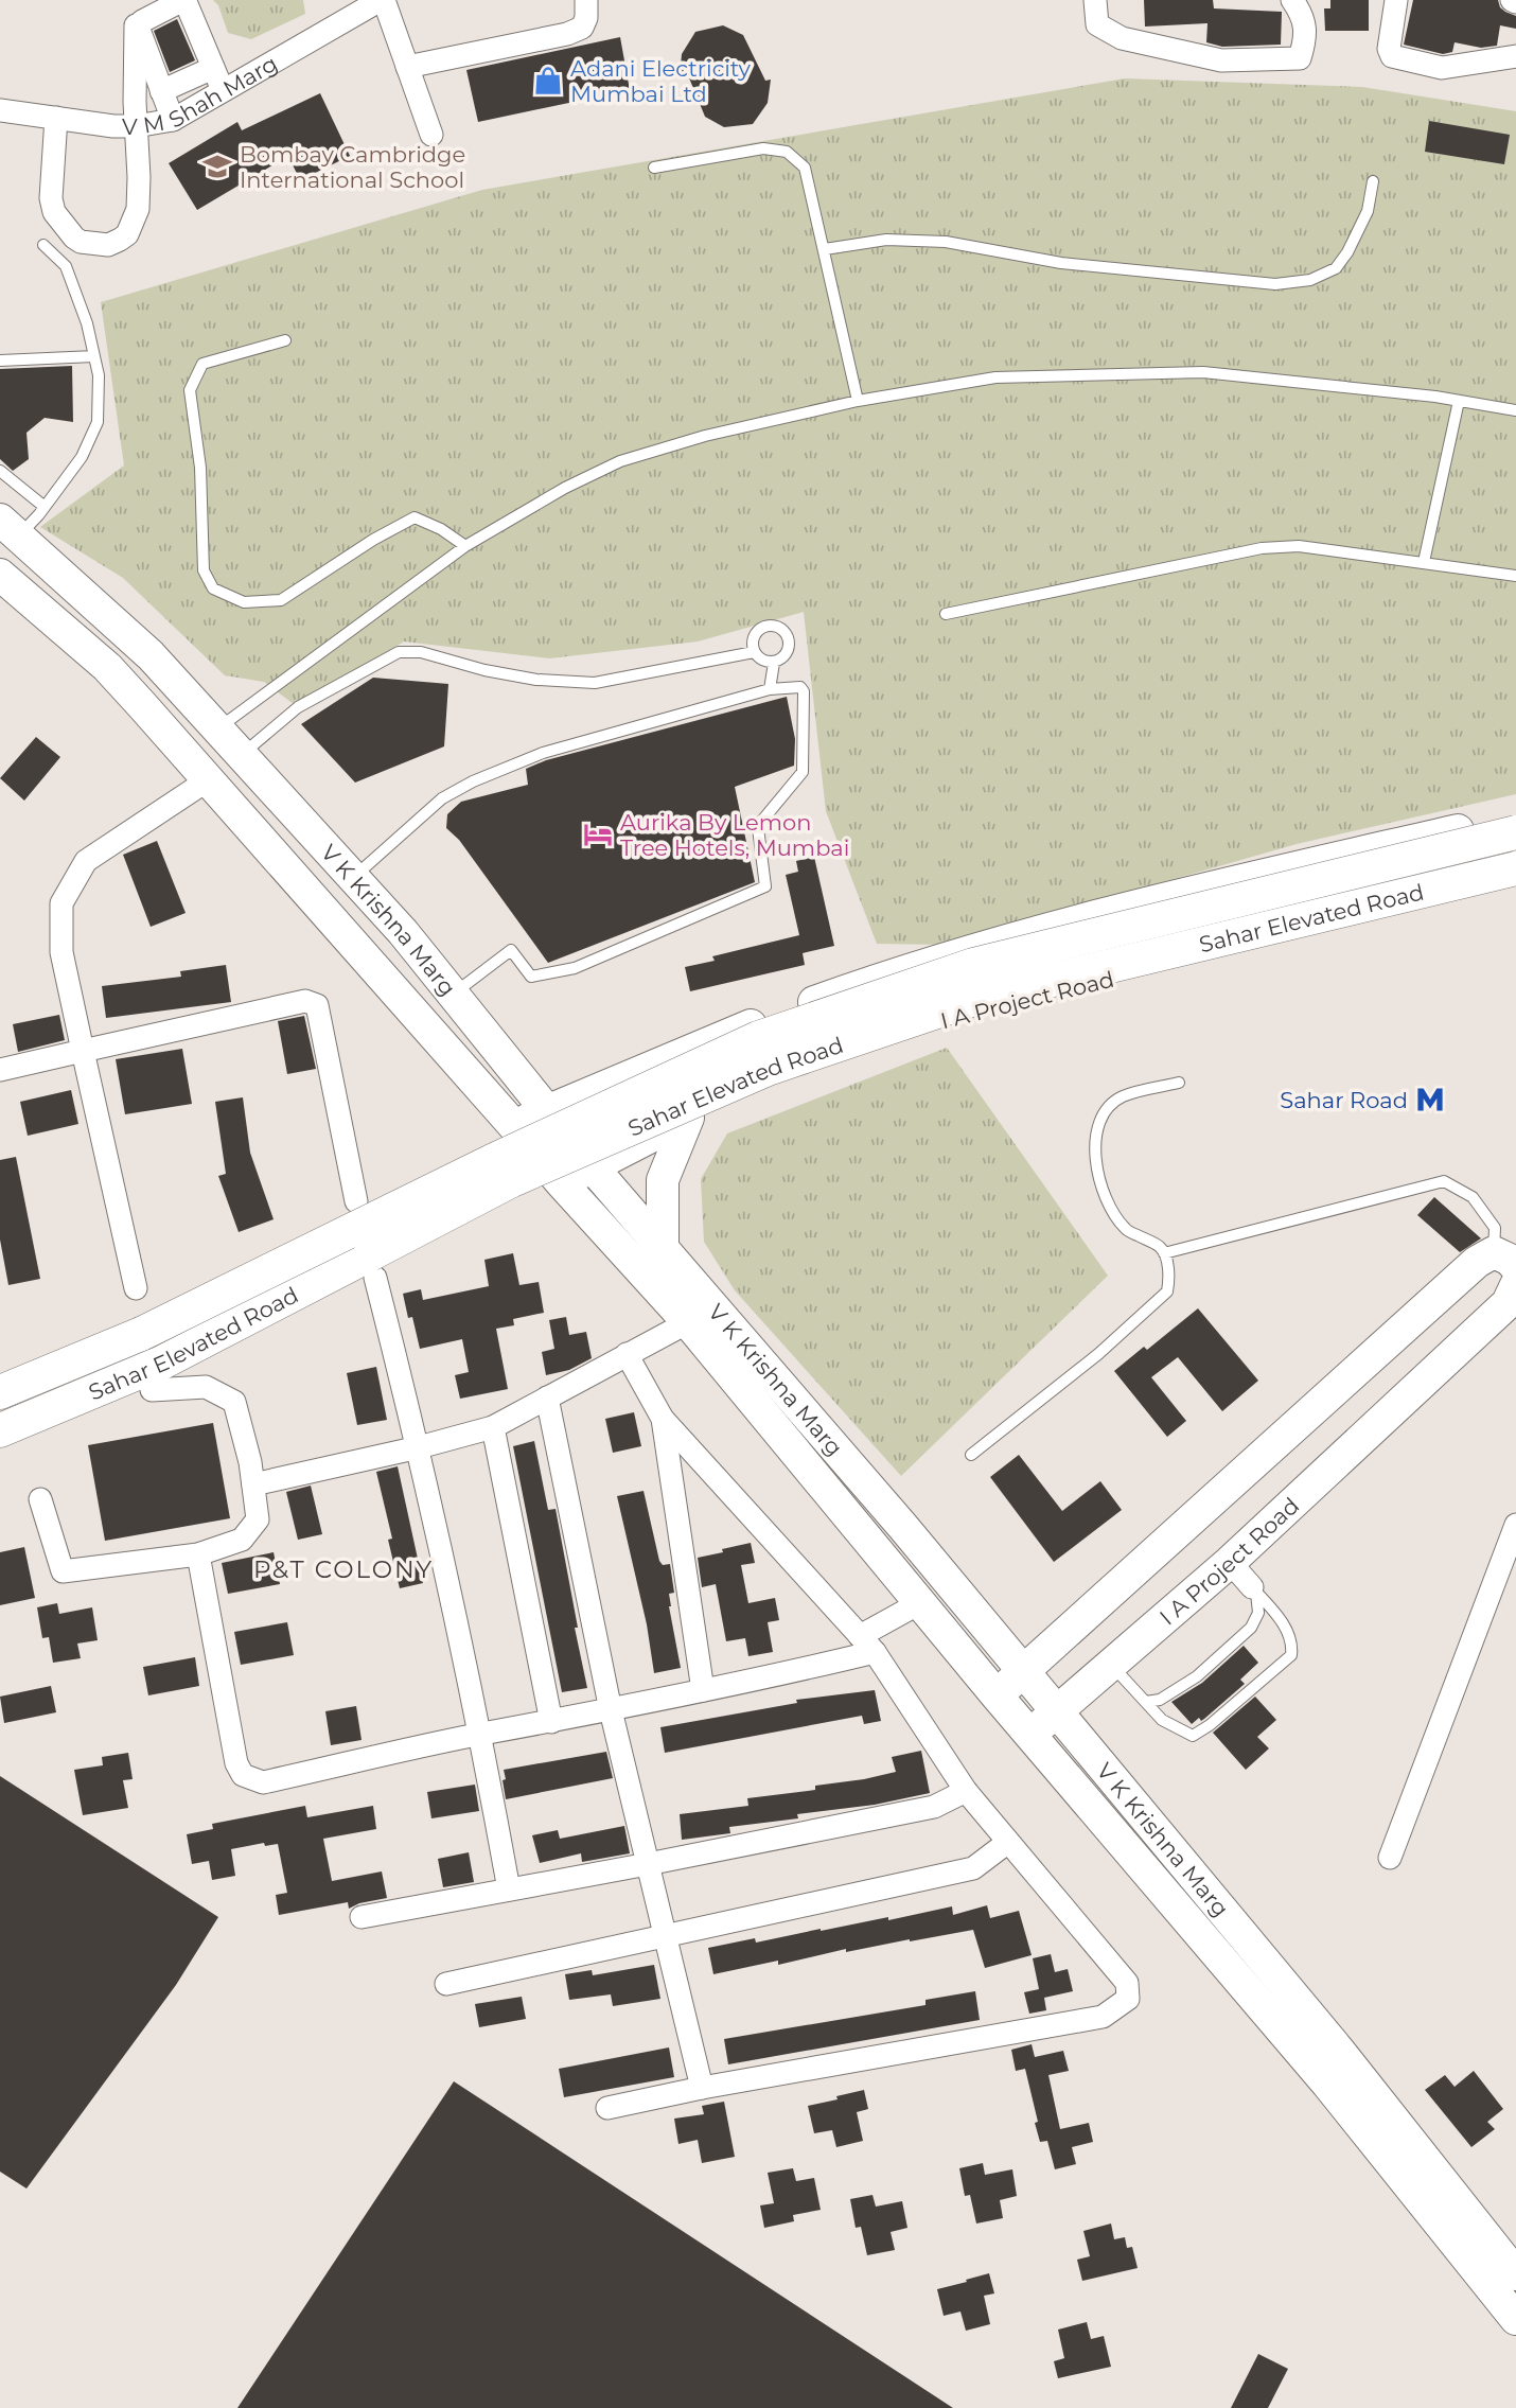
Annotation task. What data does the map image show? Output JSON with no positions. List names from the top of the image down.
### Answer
{
  "streets": {
    "main road": ["Sahar Elevated Road"],
    "street": ["V M Shah Marg", "V K Krishna Marg", "I A Project Road"]
  },
  "crossings": [
    ["V K Krishna Marg", "I A Project Road"]
  ],
  "districts": ["P&T COLONY"],
  "places": {
    "shop": ["Adani Electricity Mumbai Ltd"],
    "school or university": ["Bombay Cambridge International School"],
    "hotel": ["Aurika By Lemon Tree Hotels, Mumbai"],
    "metro station": ["Sahar Road"]
  }
}
